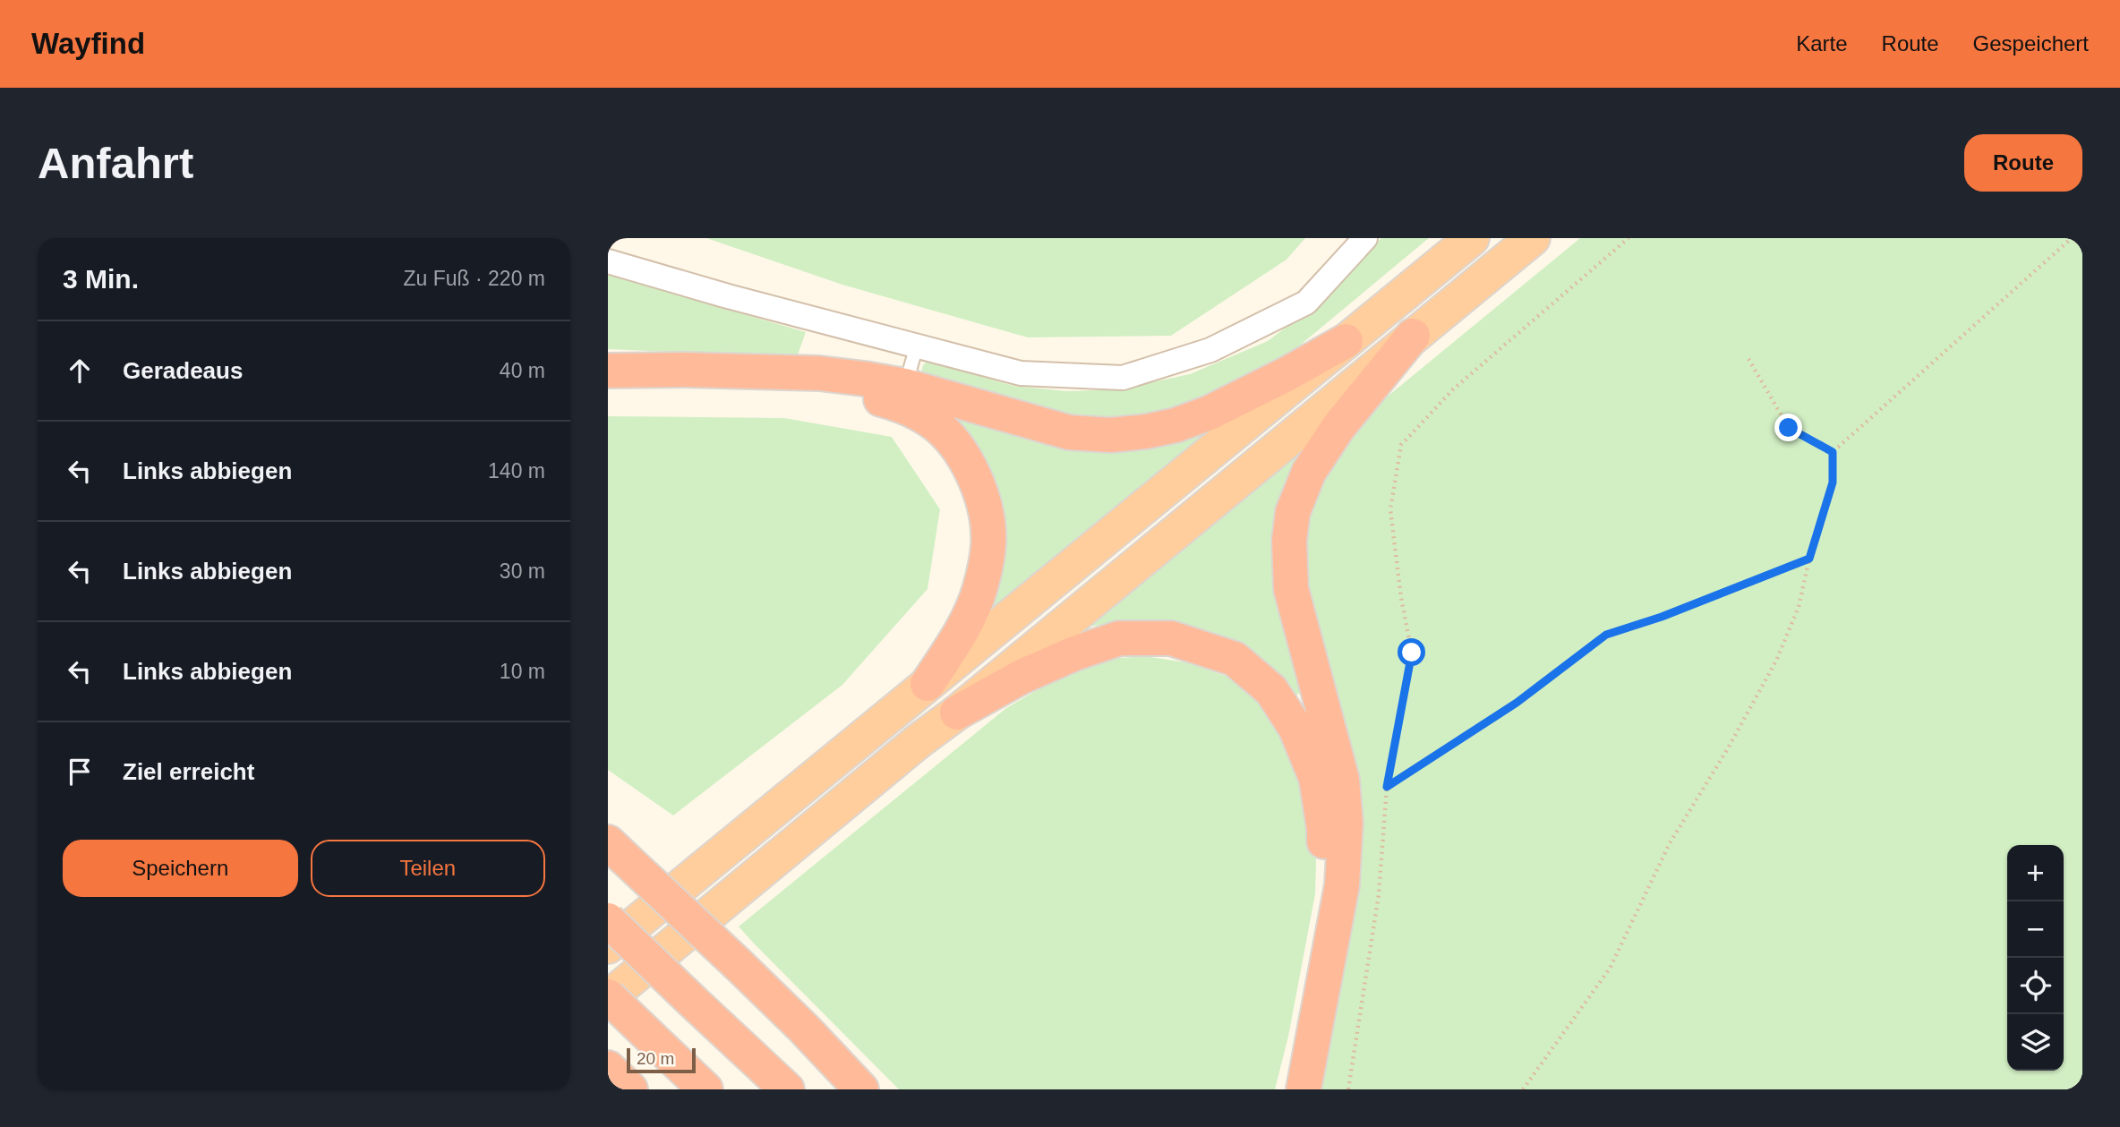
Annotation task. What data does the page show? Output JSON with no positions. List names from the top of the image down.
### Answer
{
  "scale_bar": "20 m",
  "page": {
    "header": "Wayfind",
    "nav": ["Karte", "Route", "Gespeichert"],
    "buttons": [
      "Route",
      ["Speichern", "Teilen"]
    ],
    "title": "Anfahrt",
    "heading": ["3 Min.", "Zu Fuß · 220 m"],
    "list": [
      ["Geradeaus", "40 m"],
      ["Links abbiegen", "140 m"],
      ["Links abbiegen", "30 m"],
      ["Links abbiegen", "10 m"],
      "Ziel erreicht"
    ],
    "map_buttons": ["+", "−"],
    "scale": "20 m"
  }
}
